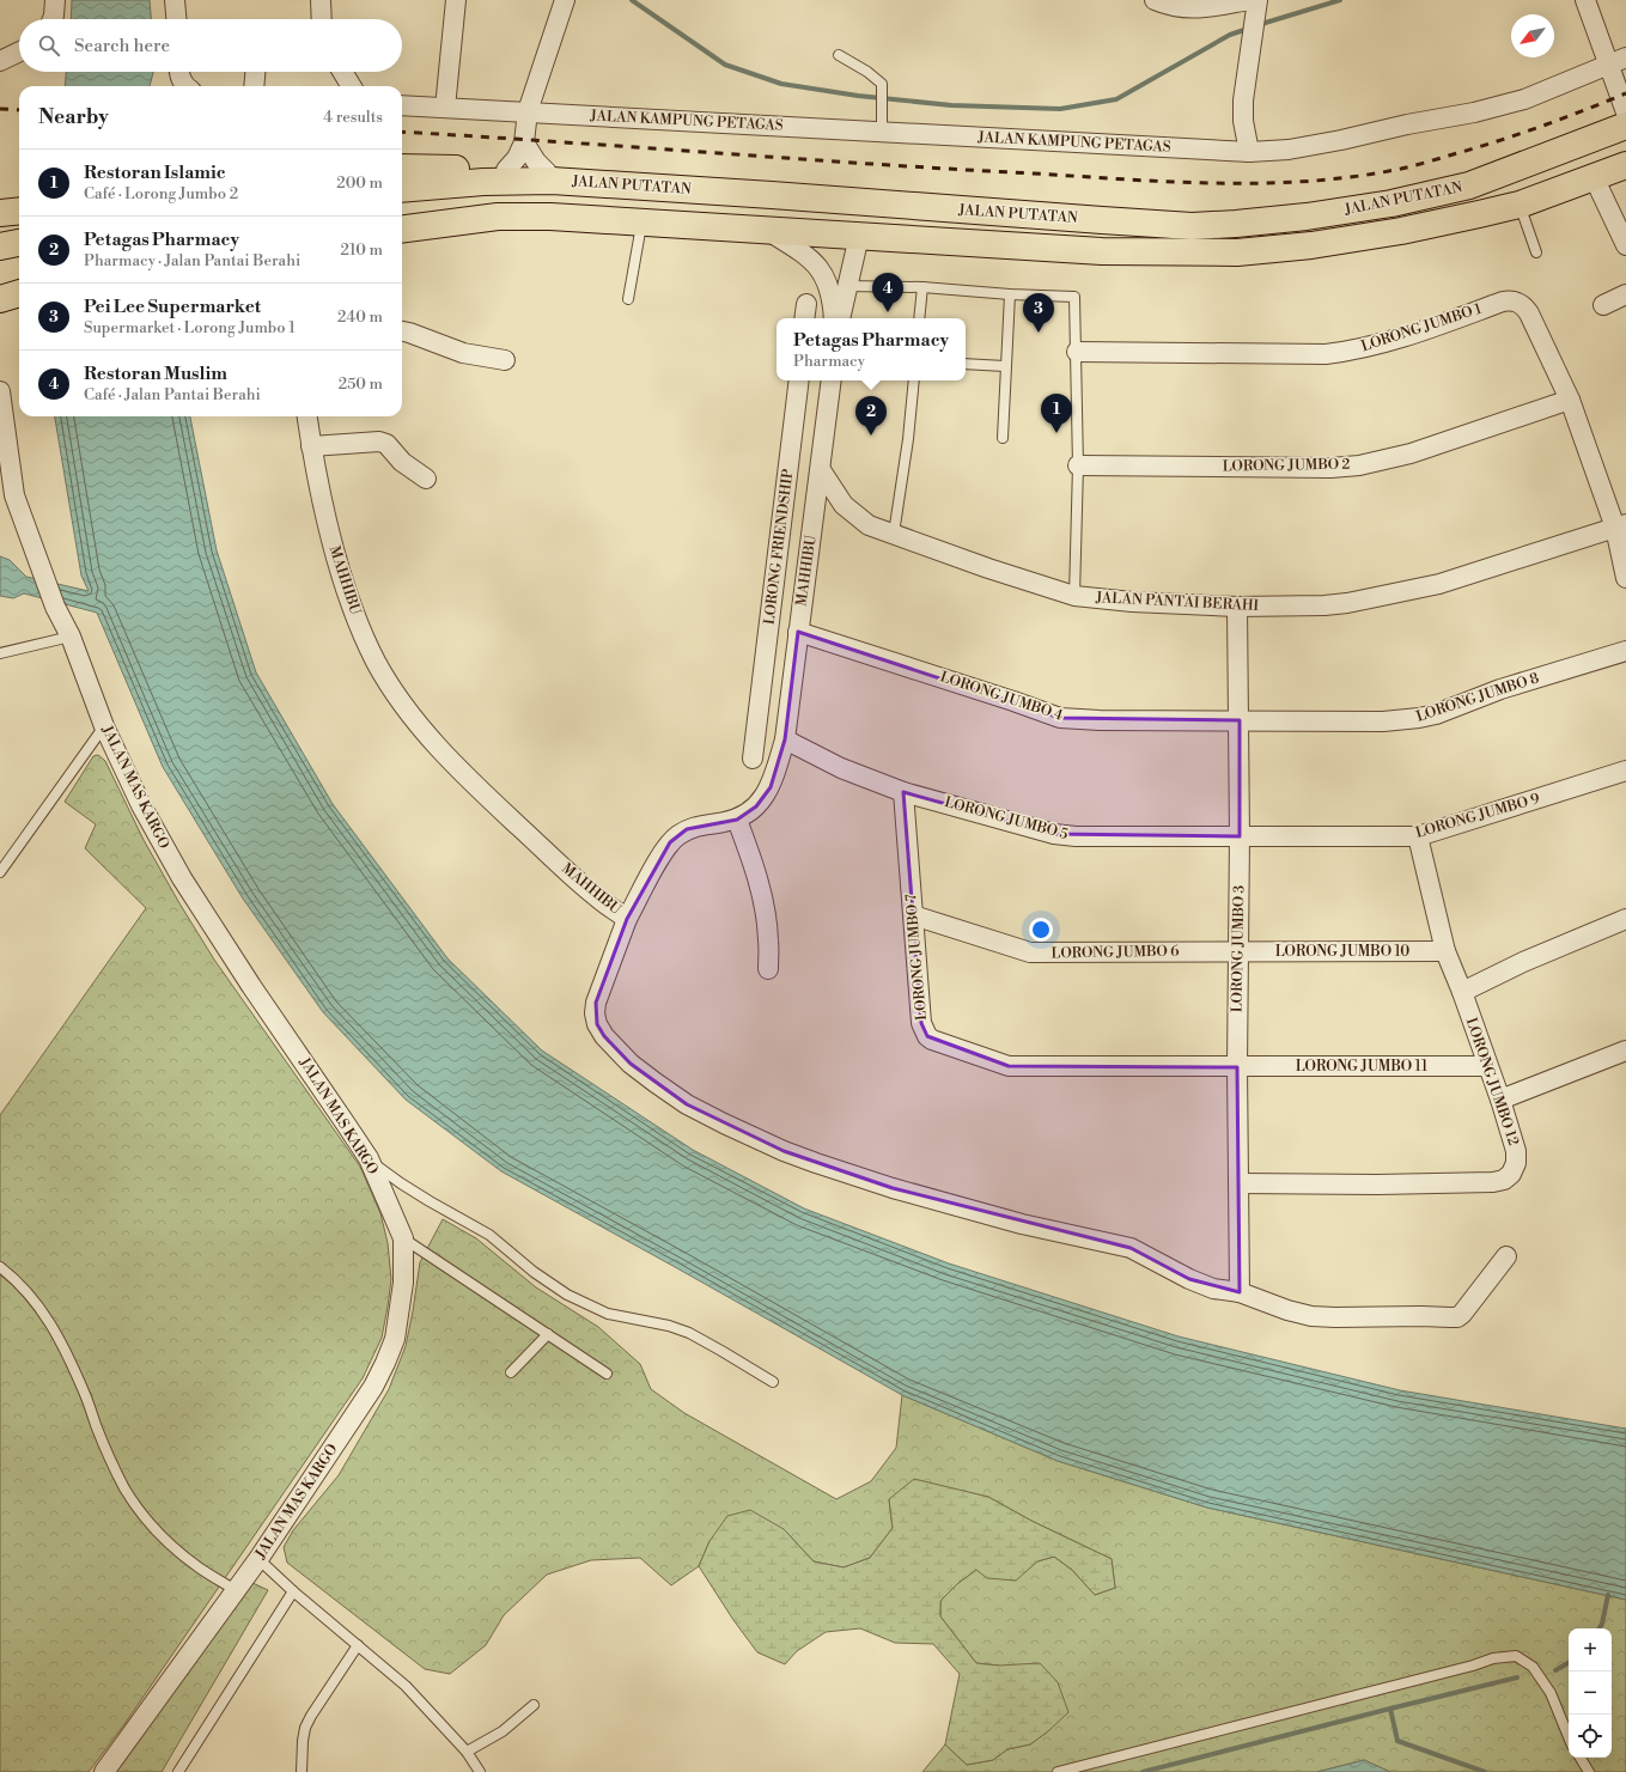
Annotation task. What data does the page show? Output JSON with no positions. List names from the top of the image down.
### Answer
{
  "streets": {
    "highway": ["JALAN PUTATAN"],
    "street": [
      "JALAN KAMPUNG PETAGAS",
      "LORONG JUMBO 1",
      "LORONG JUMBO 2",
      "LORONG FRIENDSHIP",
      "MAHHIBU",
      "JALAN PANTAI BERAHI",
      "LORONG JUMBO 4",
      "LORONG JUMBO 8",
      "JALAN MAS KARGO",
      "LORONG JUMBO 9",
      "LORONG JUMBO 5",
      "LORONG JUMBO 3",
      "LORONG JUMBO 10",
      "LORONG JUMBO 6",
      "LORONG JUMBO 7",
      "LORONG JUMBO 11",
      "LORONG JUMBO 12"
    ]
  },
  "crossings": [
    ["LORONG JUMBO 1", "LORONG JUMBO 2"],
    ["LORONG JUMBO 1", "JALAN PANTAI BERAHI"],
    ["MAHHIBU", "JALAN PANTAI BERAHI"],
    ["MAHHIBU", "LORONG JUMBO 4"],
    ["MAHHIBU", "LORONG JUMBO 5"],
    ["JALAN PANTAI BERAHI", "LORONG JUMBO 3"],
    ["LORONG JUMBO 4", "LORONG JUMBO 8"],
    ["LORONG JUMBO 4", "LORONG JUMBO 3"],
    ["LORONG JUMBO 8", "LORONG JUMBO 3"],
    ["LORONG JUMBO 9", "LORONG JUMBO 5"],
    ["LORONG JUMBO 9", "LORONG JUMBO 3"],
    ["LORONG JUMBO 9", "LORONG JUMBO 12"],
    ["LORONG JUMBO 5", "LORONG JUMBO 3"],
    ["LORONG JUMBO 5", "LORONG JUMBO 7"],
    ["LORONG JUMBO 3", "LORONG JUMBO 10"],
    ["LORONG JUMBO 3", "LORONG JUMBO 6"],
    ["LORONG JUMBO 3", "LORONG JUMBO 7"],
    ["LORONG JUMBO 3", "LORONG JUMBO 11"],
    ["LORONG JUMBO 3", "LORONG JUMBO 12"],
    ["LORONG JUMBO 10", "LORONG JUMBO 6"],
    ["LORONG JUMBO 10", "LORONG JUMBO 12"],
    ["LORONG JUMBO 6", "LORONG JUMBO 7"],
    ["LORONG JUMBO 7", "LORONG JUMBO 11"],
    ["LORONG JUMBO 11", "LORONG JUMBO 12"]
  ],
  "north": "bottom left",
  "page": {
    "search": "Search here",
    "heading": ["Nearby", "4 results"],
    "list": [
      {
        "mark": "1",
        "name": "Restoran Islamic",
        "note": "Café · Lorong Jumbo 2",
        "value": "200 m"
      },
      {
        "mark": "2",
        "name": "Petagas Pharmacy",
        "note": "Pharmacy · Jalan Pantai Berahi",
        "value": "210 m"
      },
      {
        "mark": "3",
        "name": "Pei Lee Supermarket",
        "note": "Supermarket · Lorong Jumbo 1",
        "value": "240 m"
      },
      {
        "mark": "4",
        "name": "Restoran Muslim",
        "note": "Café · Jalan Pantai Berahi",
        "value": "250 m"
      }
    ],
    "pins": [
      "4",
      "3",
      "1",
      "2"
    ],
    "popup": ["Petagas Pharmacy", "Pharmacy"],
    "map_buttons": ["+", "−"]
  }
}
